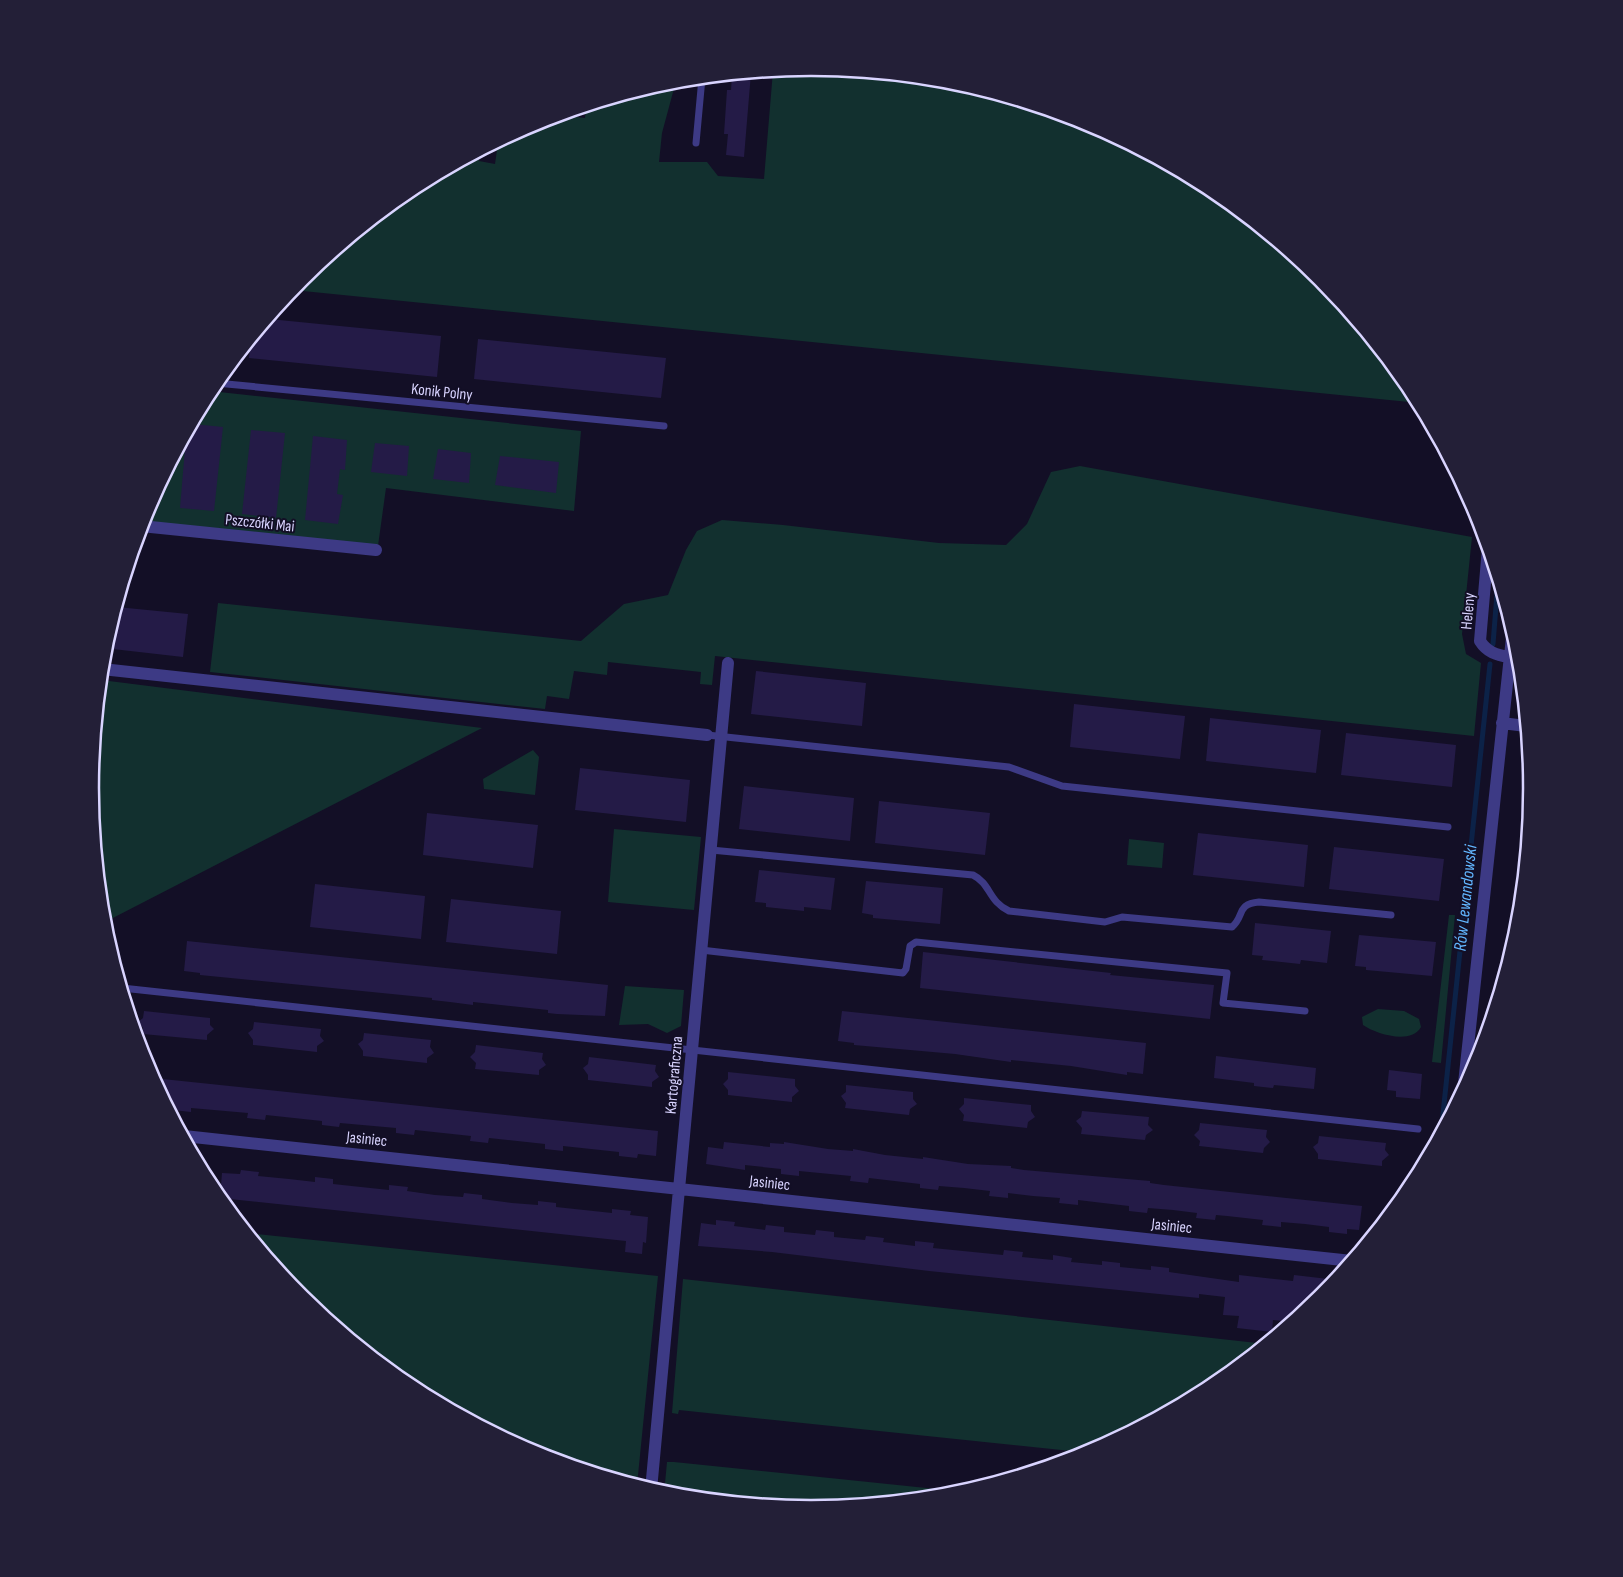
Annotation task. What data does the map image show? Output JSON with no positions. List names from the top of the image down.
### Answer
{
  "streets": {
    "street": [
      "Pszczółki Mai",
      "Heleny",
      "Kartograficzna",
      "Jasiniec"
    ],
    "lane": ["Konik Polny"]
  },
  "crossings": [
    ["Kartograficzna", "Jasiniec"]
  ],
  "water": ["Rów Lewandowski"]
}
